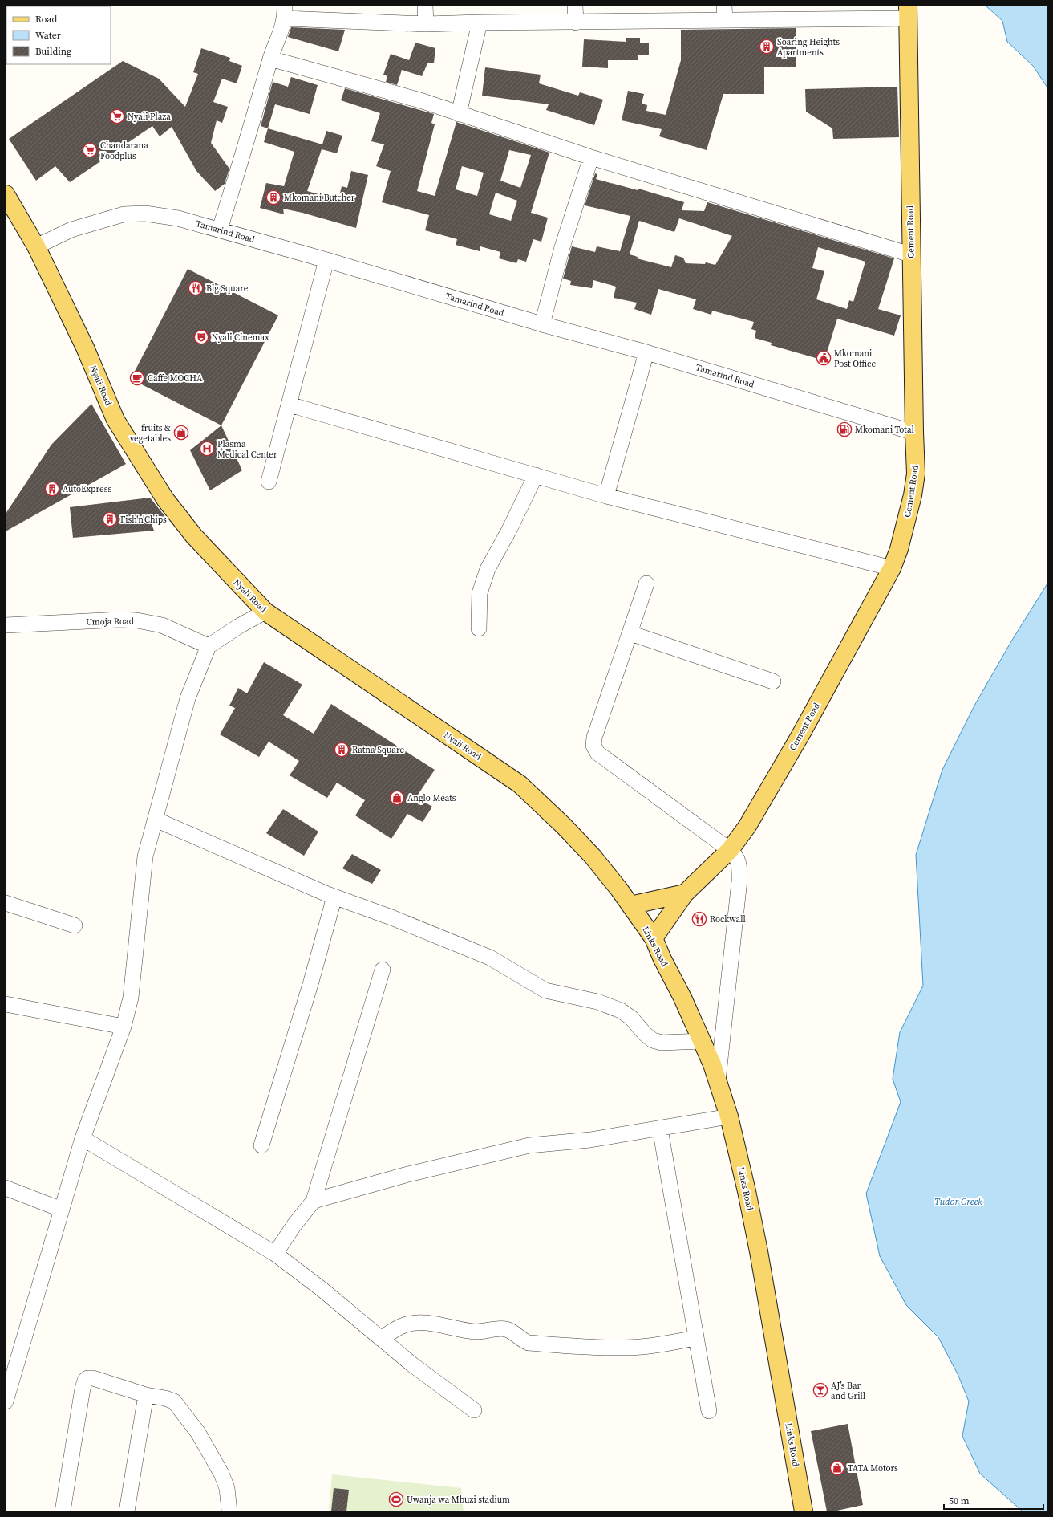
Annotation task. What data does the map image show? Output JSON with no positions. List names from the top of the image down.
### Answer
{
  "streets": {
    "main road": ["Cement Road", "Nyali Road", "Links Road"],
    "street": ["Tamarind Road", "Umoja Road"]
  },
  "crossings": [
    ["Tamarind Road", "Cement Road"],
    ["Tamarind Road", "Nyali Road"],
    ["Cement Road", "Links Road"],
    ["Nyali Road", "Links Road"]
  ],
  "water": ["Tudor Creek"],
  "places": {
    "building": [
      "Soaring Heights Apartments",
      "Mkomani Butcher",
      "AutoExpress",
      "Fish'n'Chips",
      "Ratna Square"
    ],
    "supermarket": ["Nyali Plaza", "Chandarana Foodplus"],
    "restaurant": ["Big Square", "Rockwall"],
    "theatre": ["Nyali Cinemax"],
    "public building": ["Mkomani Post Office"],
    "cafe": ["Caffe MOCHA"],
    "fuel station": ["Mkomani Total"],
    "shop": ["fruits & vegetables", "Anglo Meats", "TATA Motors"],
    "hospital": ["Plasma Medical Center"],
    "bar": ["AJ’s Bar and Grill"],
    "sports": ["Uwanja wa Mbuzi stadium"]
  },
  "legend": ["Road", "Water", "Building"],
  "scale_bar": "50 m"
}
